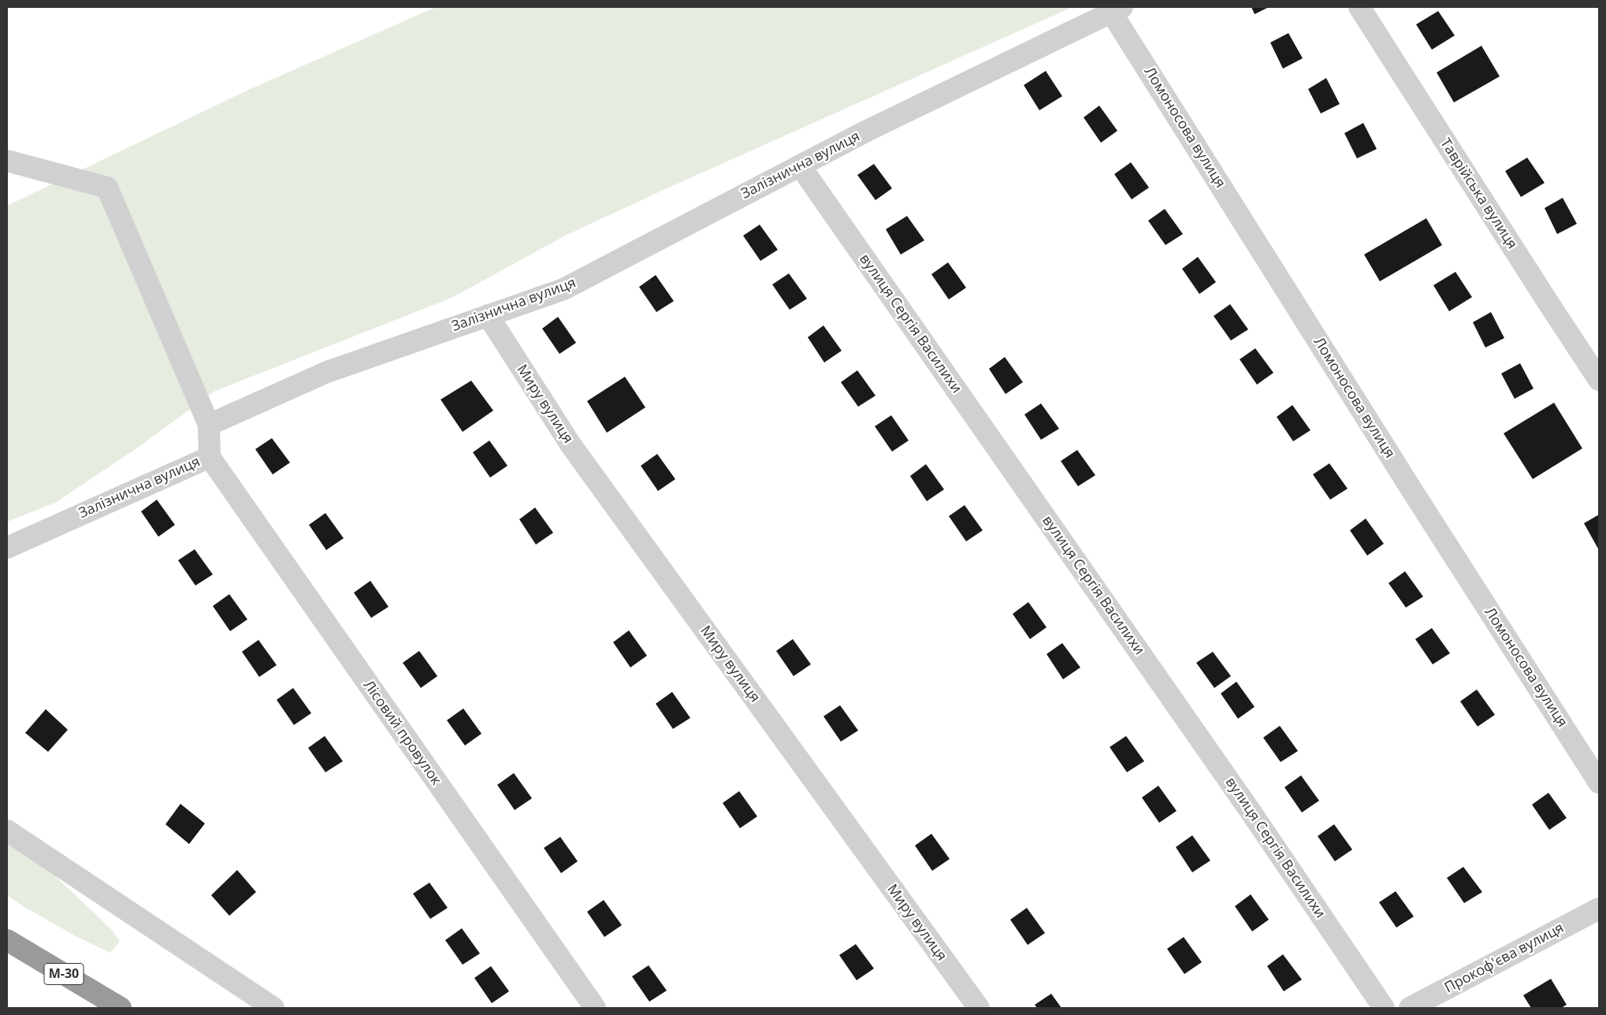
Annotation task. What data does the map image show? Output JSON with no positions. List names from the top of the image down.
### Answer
{
  "streets": {
    "highway": ["М-30"],
    "street": [
      "Ломоносова вулиця",
      "Залізнична вулиця",
      "Таврійська вулиця",
      "вулиця Сергія Василихи",
      "Миру вулиця",
      "Лісовий провулок",
      "Прокоф'єва вулиця"
    ]
  },
  "crossings": [
    ["Ломоносова вулиця", "Залізнична вулиця"],
    ["Залізнична вулиця", "вулиця Сергія Василихи"],
    ["Залізнична вулиця", "Миру вулиця"],
    ["Залізнична вулиця", "Лісовий провулок"]
  ]
}
